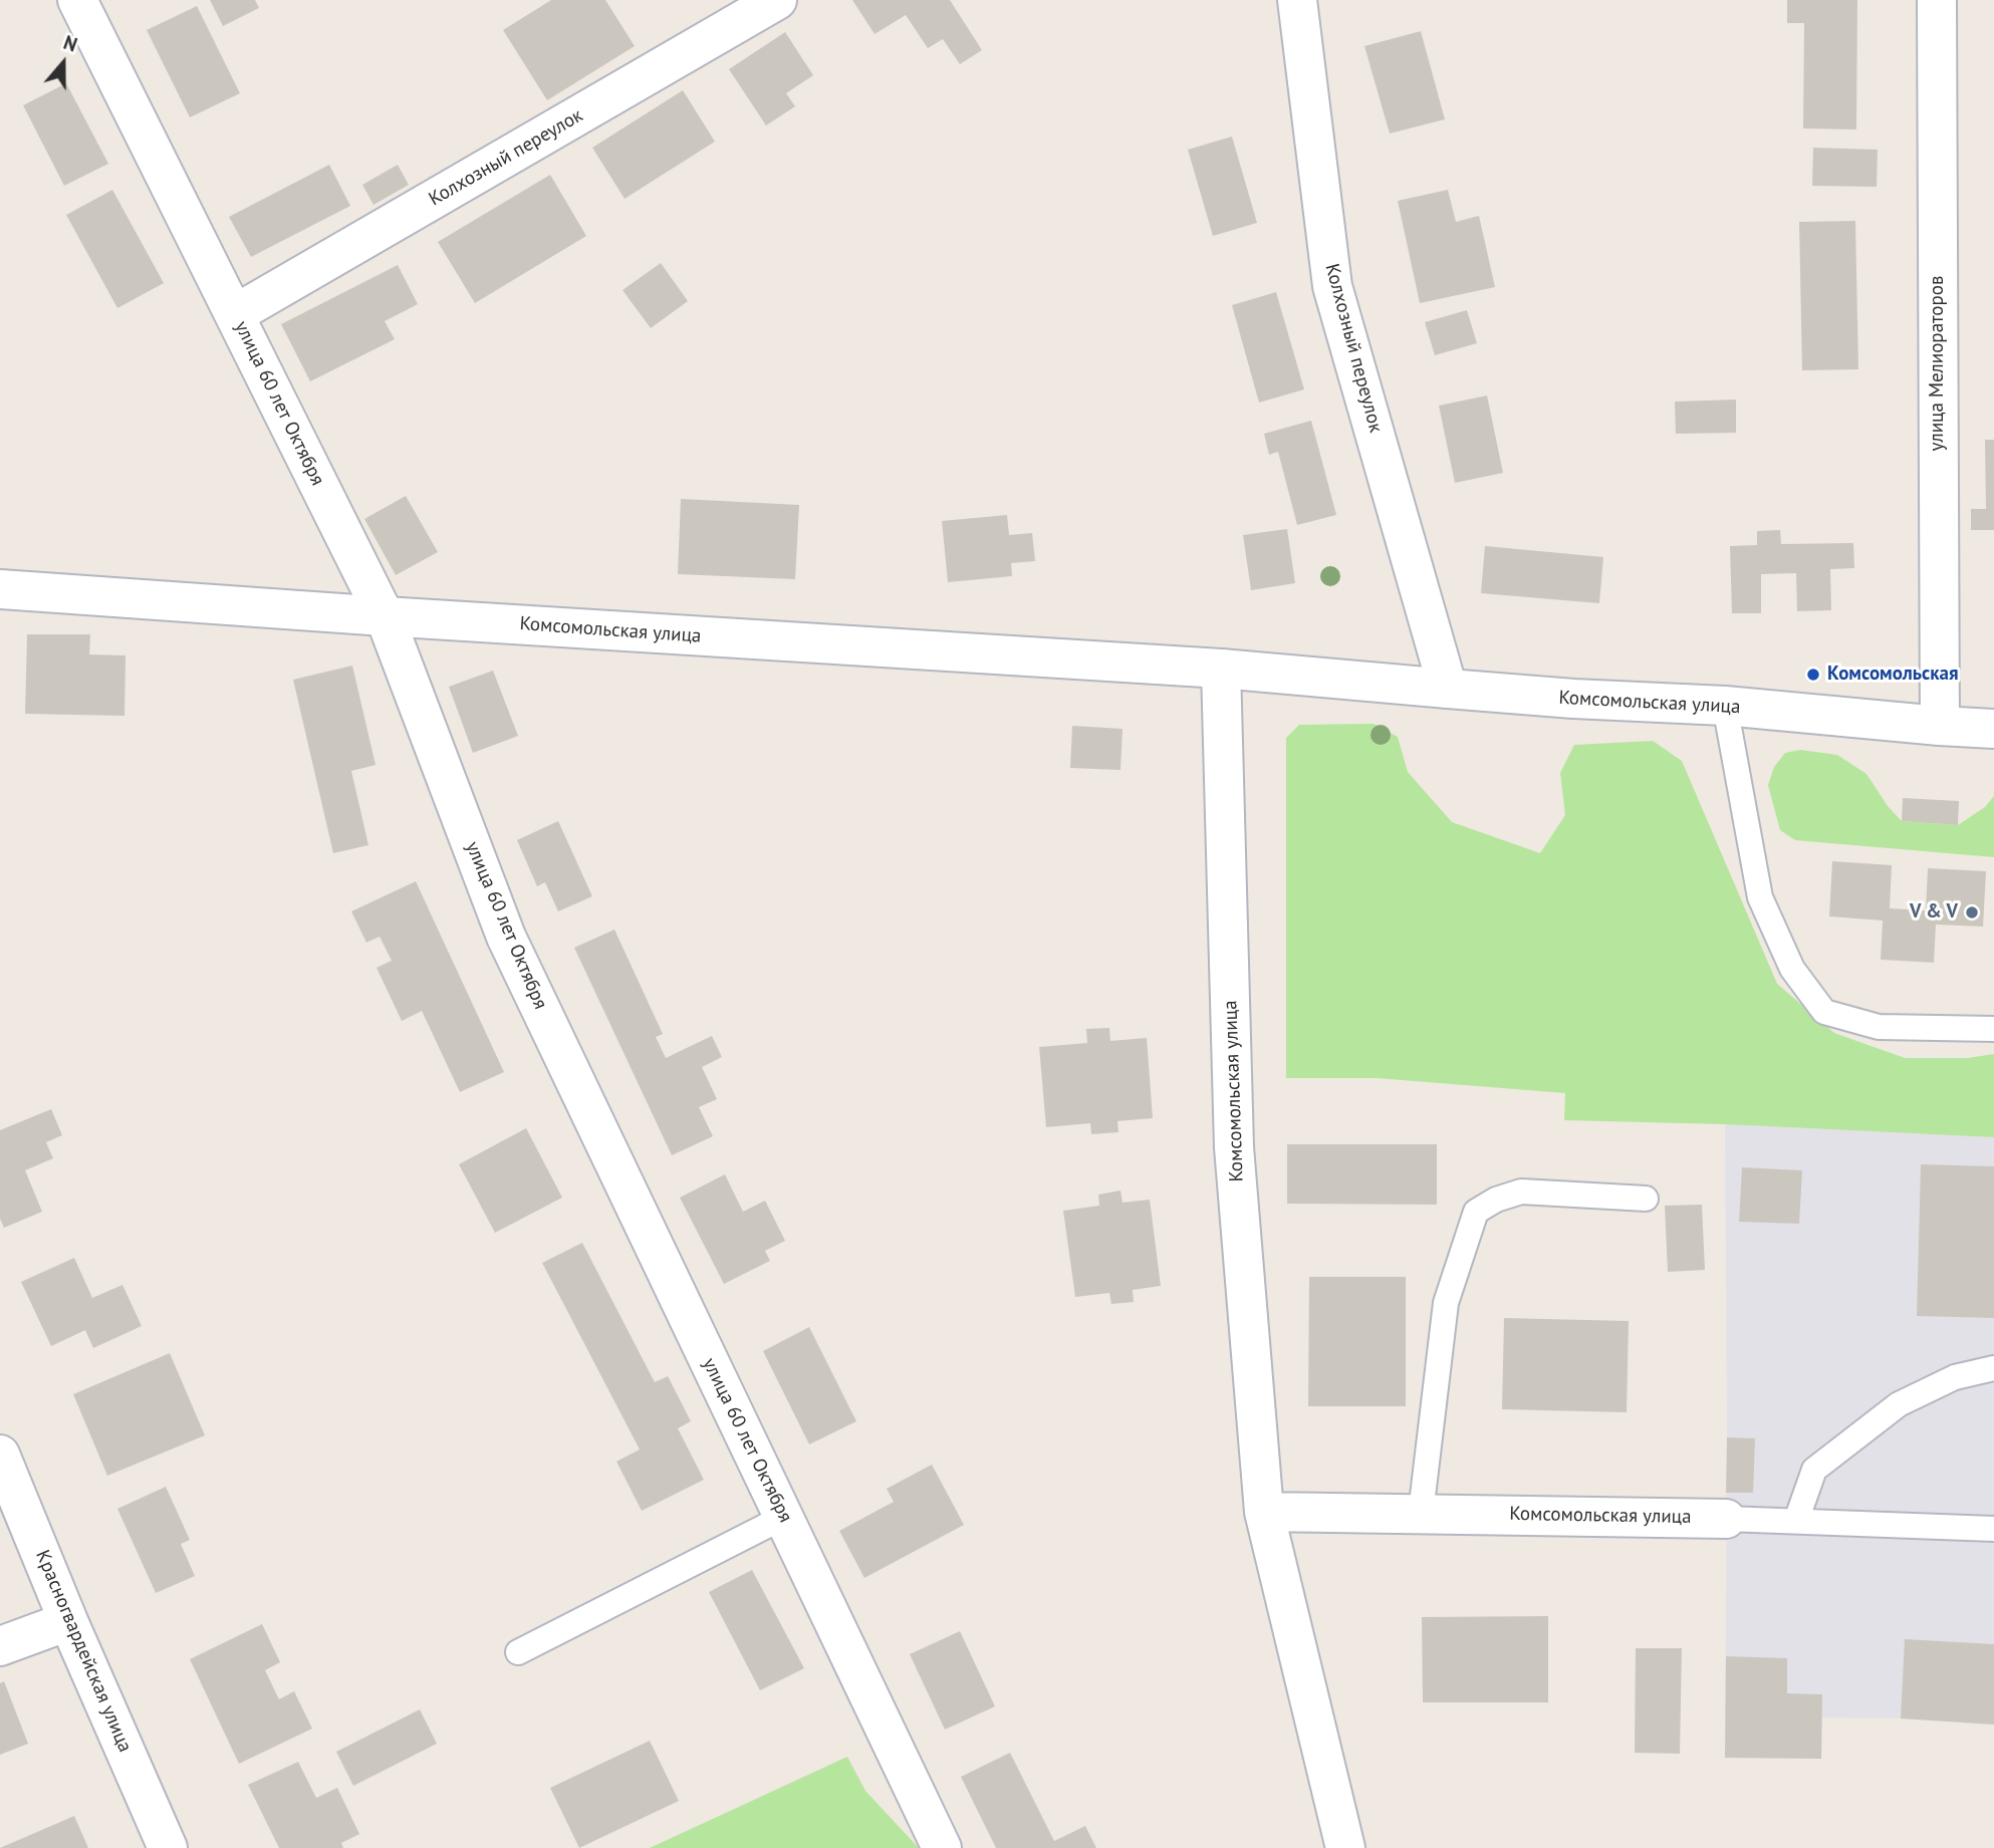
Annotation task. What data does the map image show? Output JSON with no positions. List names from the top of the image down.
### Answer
{
  "streets": {
    "street": [
      "Колхозный переулок",
      "улица Мелиораторов",
      "улица 60 лет Октября",
      "Комсомольская улица",
      "Красногвардейская улица"
    ]
  },
  "crossings": [
    ["Колхозный переулок", "улица 60 лет Октября"],
    ["Колхозный переулок", "Комсомольская улица"],
    ["улица Мелиораторов", "Комсомольская улица"],
    ["улица 60 лет Октября", "Комсомольская улица"]
  ],
  "places": ["Комсомольская", "V & V"],
  "north": "top"
}
